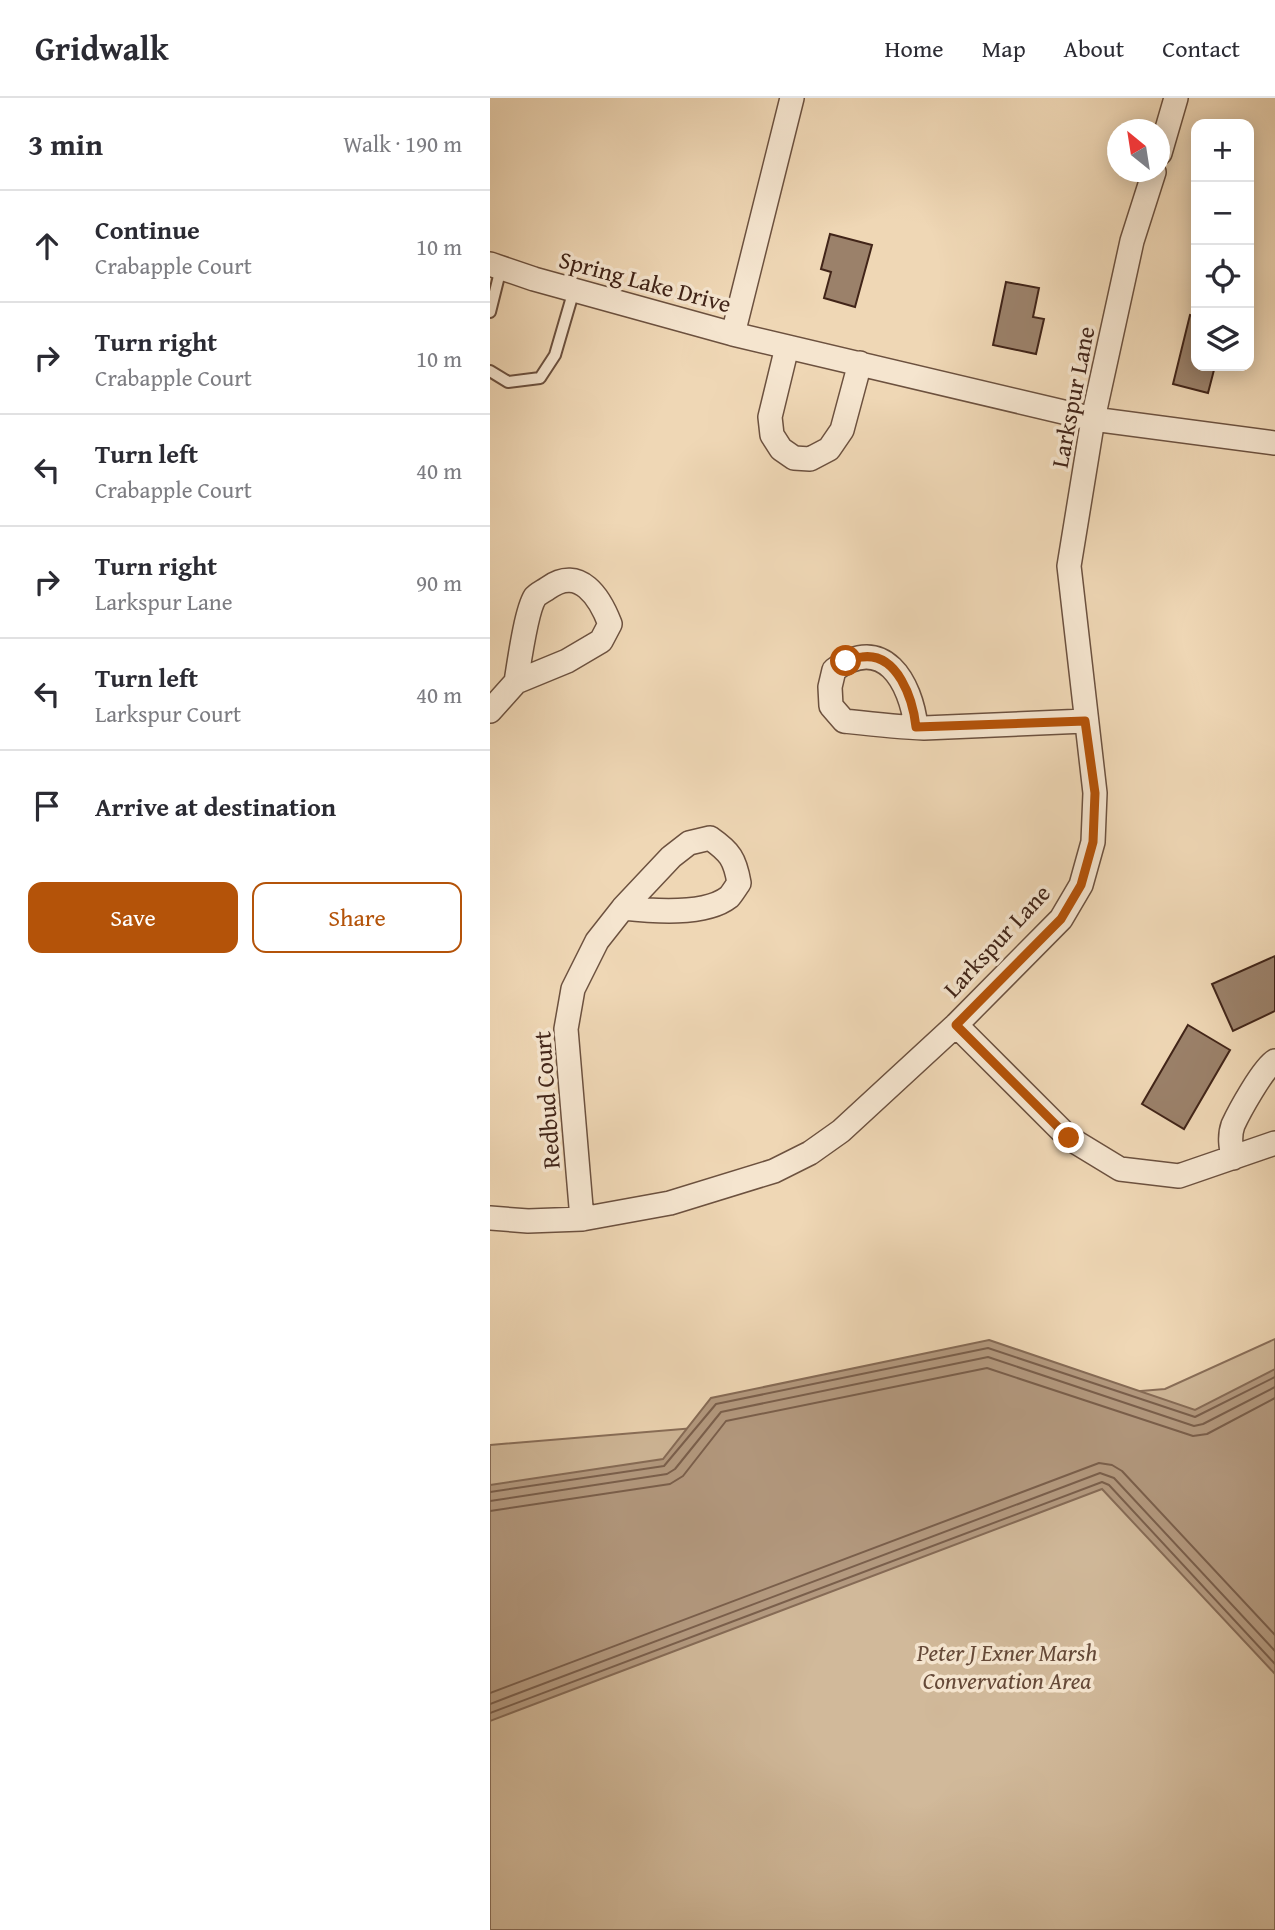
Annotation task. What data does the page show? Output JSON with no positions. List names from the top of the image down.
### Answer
{
  "streets": {
    "street": ["Spring Lake Drive", "Larkspur Lane", "Redbud Court"]
  },
  "crossings": [
    ["Spring Lake Drive", "Larkspur Lane"],
    ["Larkspur Lane", "Redbud Court"]
  ],
  "parks": ["Peter J Exner Marsh Convervation Area"],
  "north": "top left",
  "page": {
    "header": "Gridwalk",
    "nav": [
      "Home",
      "Map",
      "About",
      "Contact"
    ],
    "heading": ["3 min", "Walk · 190 m"],
    "map_buttons": ["+", "−"],
    "list": [
      ["Continue", "Crabapple Court", "10 m"],
      ["Turn right", "Crabapple Court", "10 m"],
      ["Turn left", "Crabapple Court", "40 m"],
      ["Turn right", "Larkspur Lane", "90 m"],
      ["Turn left", "Larkspur Court", "40 m"],
      "Arrive at destination"
    ],
    "buttons": ["Save", "Share"]
  }
}
